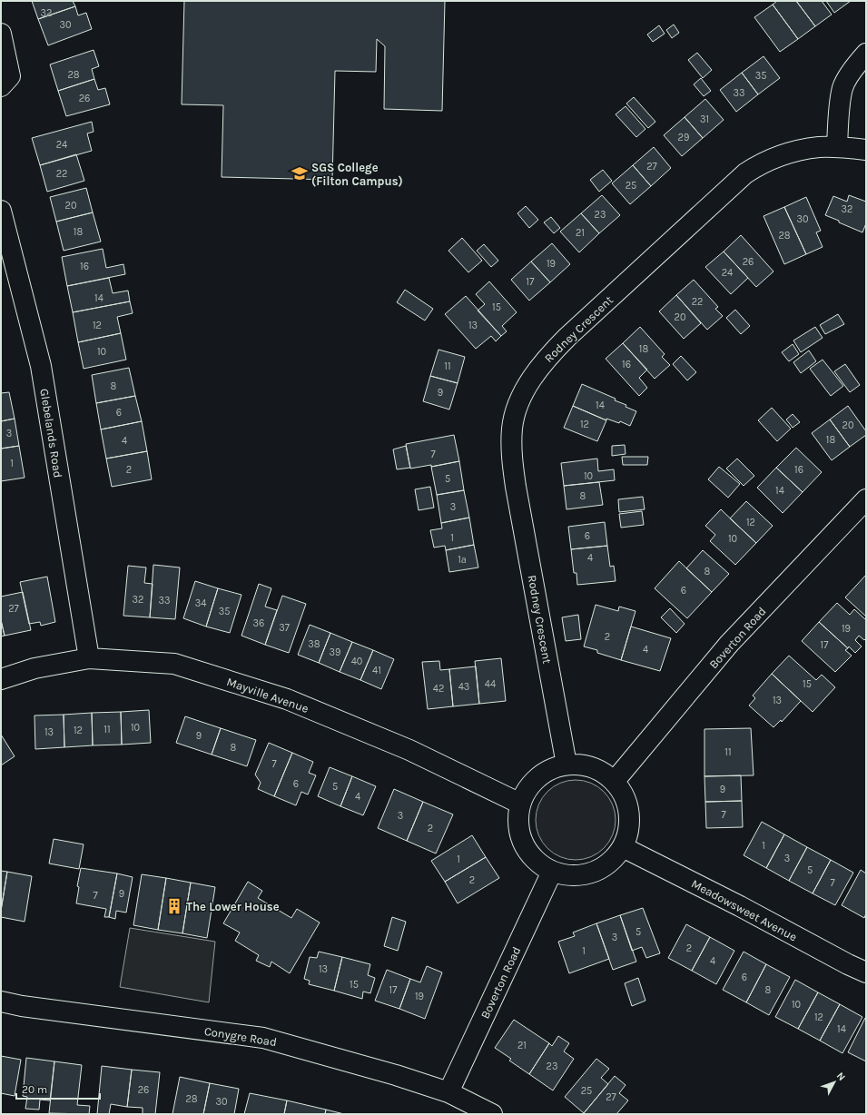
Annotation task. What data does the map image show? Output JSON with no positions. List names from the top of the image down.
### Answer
{
  "streets": {
    "street": [
      "Rodney Crescent",
      "Glebelands Road",
      "Boverton Road",
      "Mayville Avenue",
      "Meadowsweet Avenue",
      "Conygre Road"
    ]
  },
  "crossings": [
    ["Rodney Crescent", "Boverton Road"],
    ["Rodney Crescent", "Mayville Avenue"],
    ["Rodney Crescent", "Meadowsweet Avenue"],
    ["Glebelands Road", "Mayville Avenue"],
    ["Boverton Road", "Mayville Avenue"],
    ["Boverton Road", "Meadowsweet Avenue"],
    ["Boverton Road", "Conygre Road"],
    ["Mayville Avenue", "Meadowsweet Avenue"]
  ],
  "places": {
    "school or university": ["SGS College (Filton Campus)"],
    "building": ["The Lower House"]
  },
  "house_numbers": [
    "32",
    "30",
    "28",
    "35",
    "33",
    "26",
    "31",
    "29",
    "24",
    "27",
    "22",
    "25",
    "20",
    "32",
    "23",
    "30",
    "18",
    "21",
    "28",
    "26",
    "19",
    "16",
    "24",
    "17",
    "14",
    "22",
    "15",
    "20",
    "12",
    "13",
    "18",
    "10",
    "16",
    "11",
    "8",
    "9",
    "14",
    "6",
    "12",
    "20",
    "3",
    "18",
    "4",
    "7",
    "1",
    "2",
    "16",
    "10",
    "5",
    "14",
    "8",
    "3",
    "12",
    "6",
    "1",
    "10",
    "4",
    "1a",
    "8",
    "6",
    "32",
    "33",
    "34",
    "27",
    "35",
    "36",
    "37",
    "19",
    "2",
    "38",
    "17",
    "4",
    "39",
    "40",
    "41",
    "44",
    "15",
    "43",
    "42",
    "13",
    "10",
    "11",
    "12",
    "13",
    "9",
    "8",
    "11",
    "7",
    "6",
    "5",
    "9",
    "4",
    "7",
    "3",
    "2",
    "1",
    "3",
    "1",
    "5",
    "2",
    "7",
    "9",
    "7",
    "5",
    "3",
    "2",
    "1",
    "4",
    "13",
    "6",
    "15",
    "17",
    "8",
    "19",
    "10",
    "12",
    "14",
    "21",
    "23",
    "26",
    "25",
    "27",
    "28",
    "30"
  ],
  "scale_bar": "20 m",
  "north": "top right"
}
